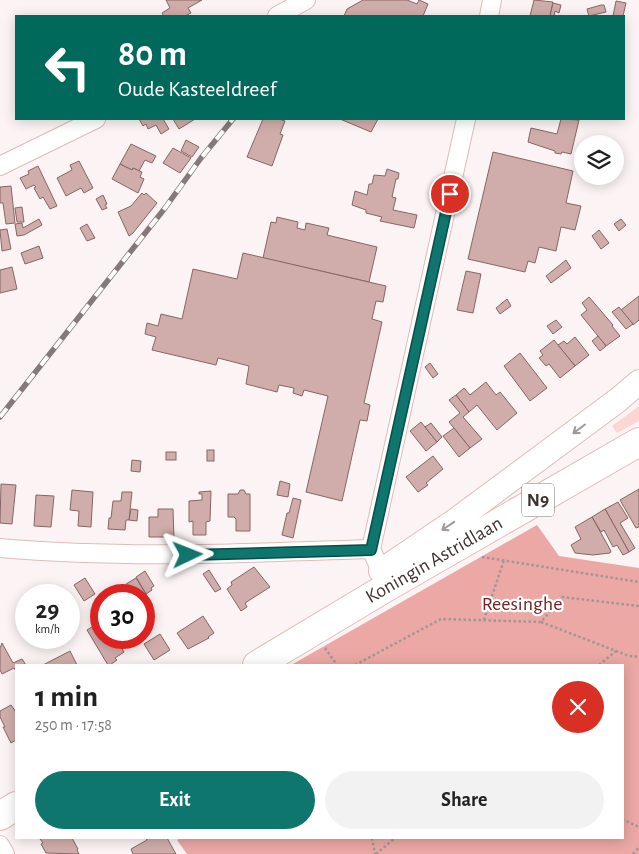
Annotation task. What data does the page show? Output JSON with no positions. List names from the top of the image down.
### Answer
{
  "streets": {
    "main road": ["N9", "Koningin Astridlaan"]
  },
  "parks": ["Reesinghe"],
  "page": {
    "turn": ["80 m", "Oude Kasteeldreef"],
    "speed": "29 km/h",
    "limit": "30",
    "heading": ["1 min", "250 m · 17:58"],
    "buttons": ["Exit", "Share"]
  }
}
